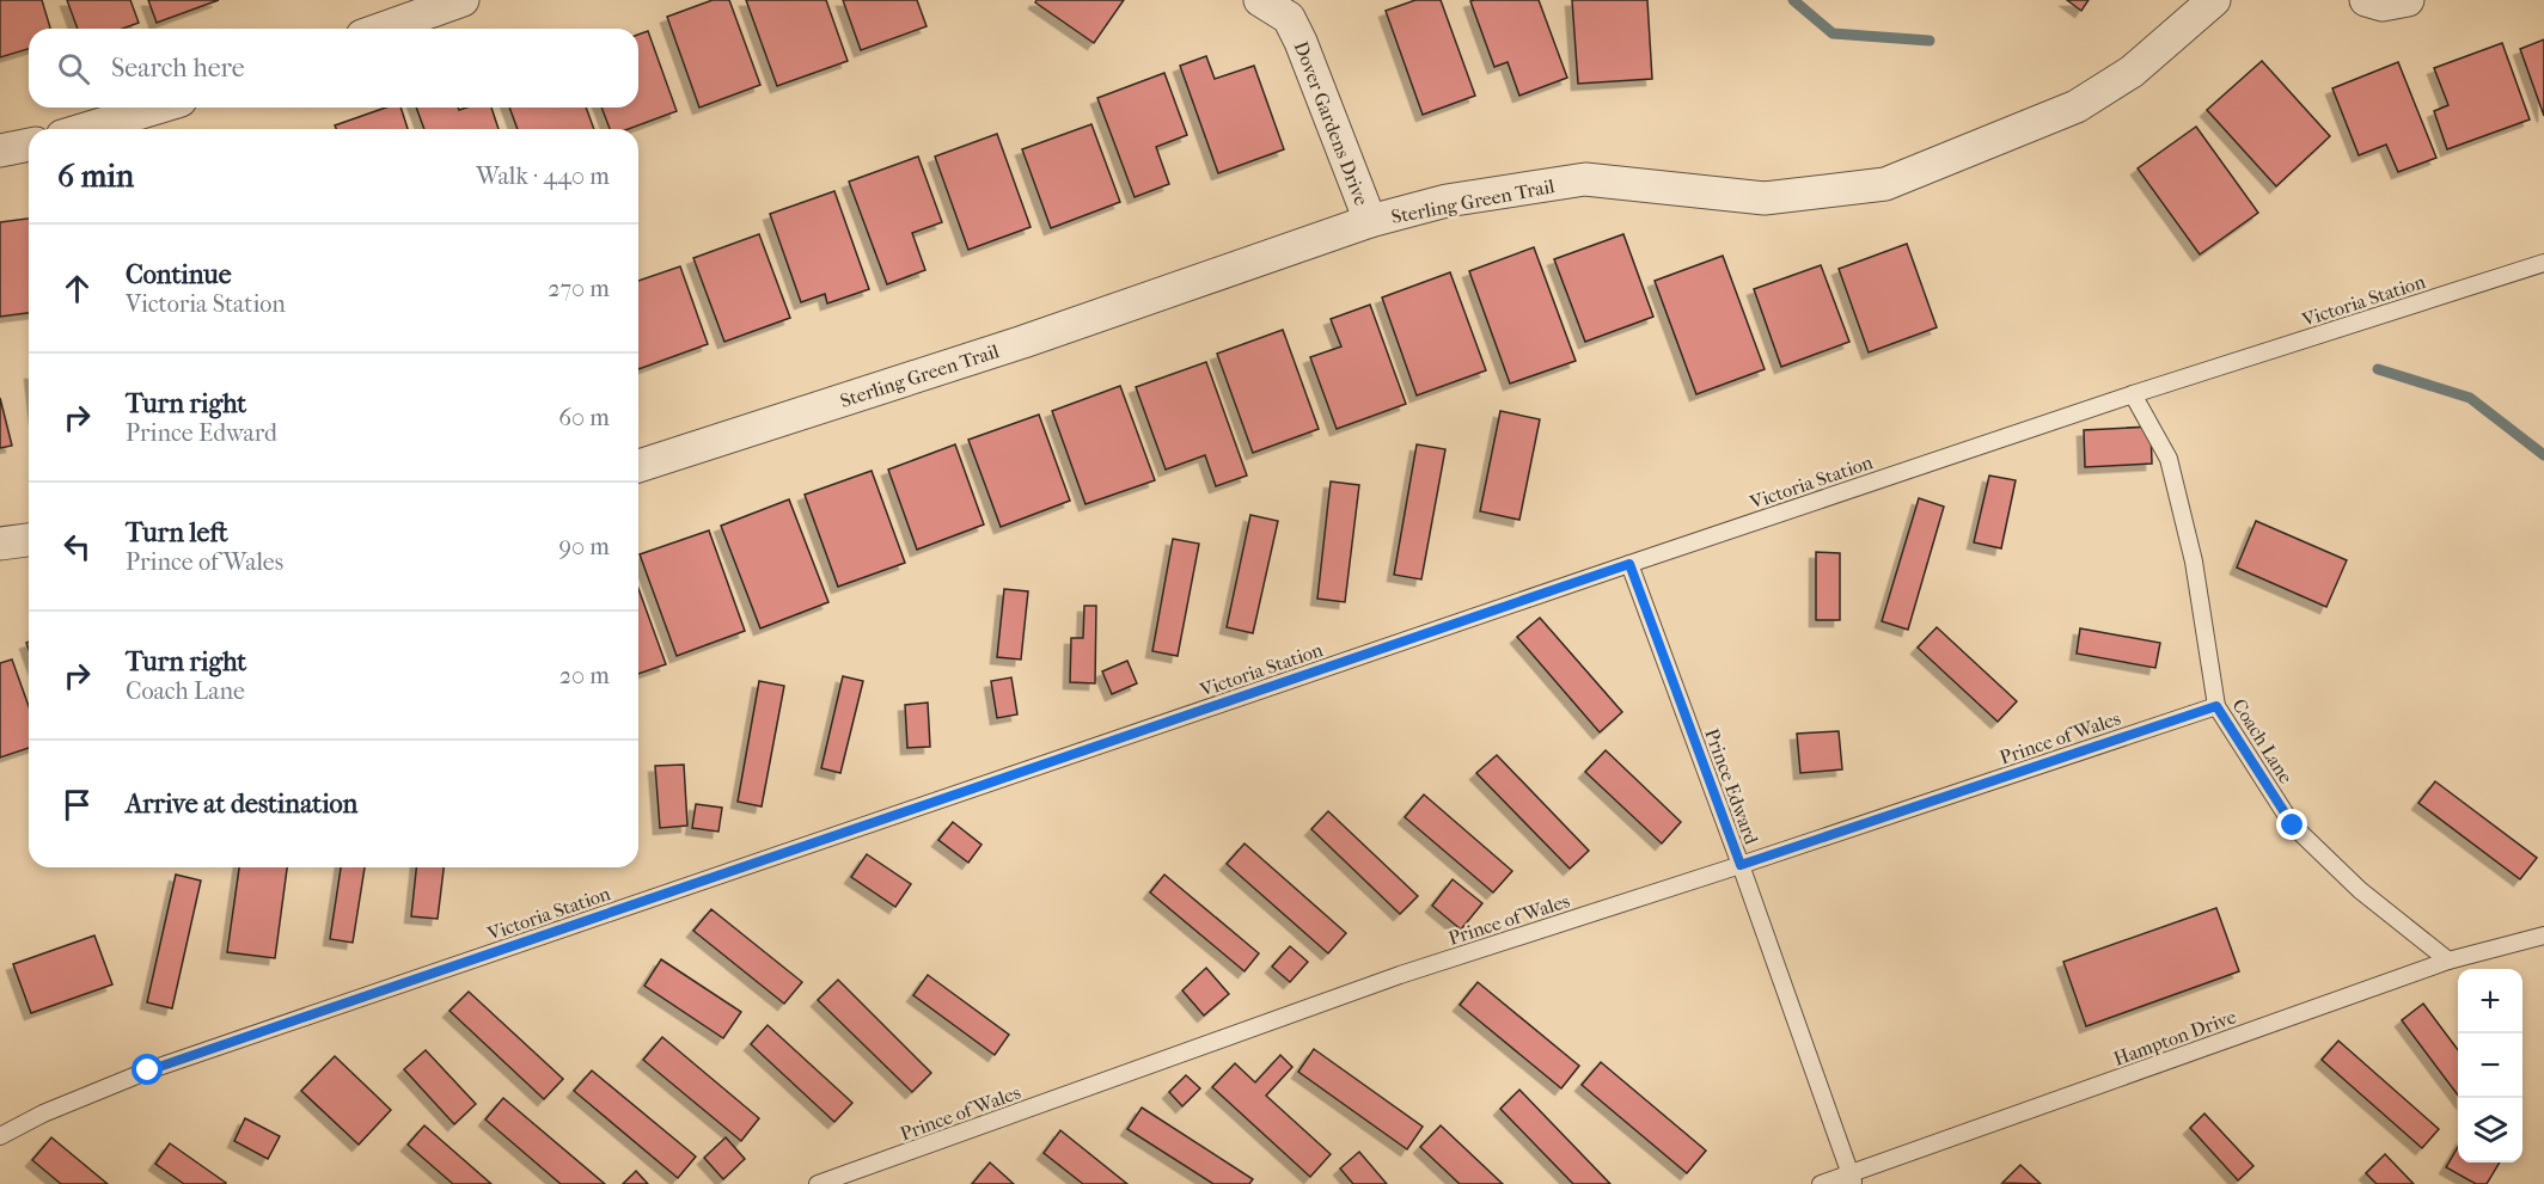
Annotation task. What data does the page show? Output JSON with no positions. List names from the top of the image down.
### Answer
{
  "streets": {
    "street": ["Dover Gardens Drive", "Sterling Green Trail"],
    "lane": [
      "Victoria Station",
      "Prince of Wales",
      "Coach Lane",
      "Prince Edward",
      "Hampton Drive"
    ]
  },
  "crossings": [
    ["Dover Gardens Drive", "Sterling Green Trail"],
    ["Victoria Station", "Coach Lane"],
    ["Victoria Station", "Prince Edward"],
    ["Prince of Wales", "Coach Lane"],
    ["Prince of Wales", "Prince Edward"],
    ["Coach Lane", "Hampton Drive"],
    ["Prince Edward", "Hampton Drive"]
  ],
  "page": {
    "search": "Search here",
    "heading": ["6 min", "Walk · 440 m"],
    "list": [
      ["Continue", "Victoria Station", "270 m"],
      ["Turn right", "Prince Edward", "60 m"],
      ["Turn left", "Prince of Wales", "90 m"],
      ["Turn right", "Coach Lane", "20 m"],
      "Arrive at destination"
    ],
    "map_buttons": ["+", "−"]
  }
}
